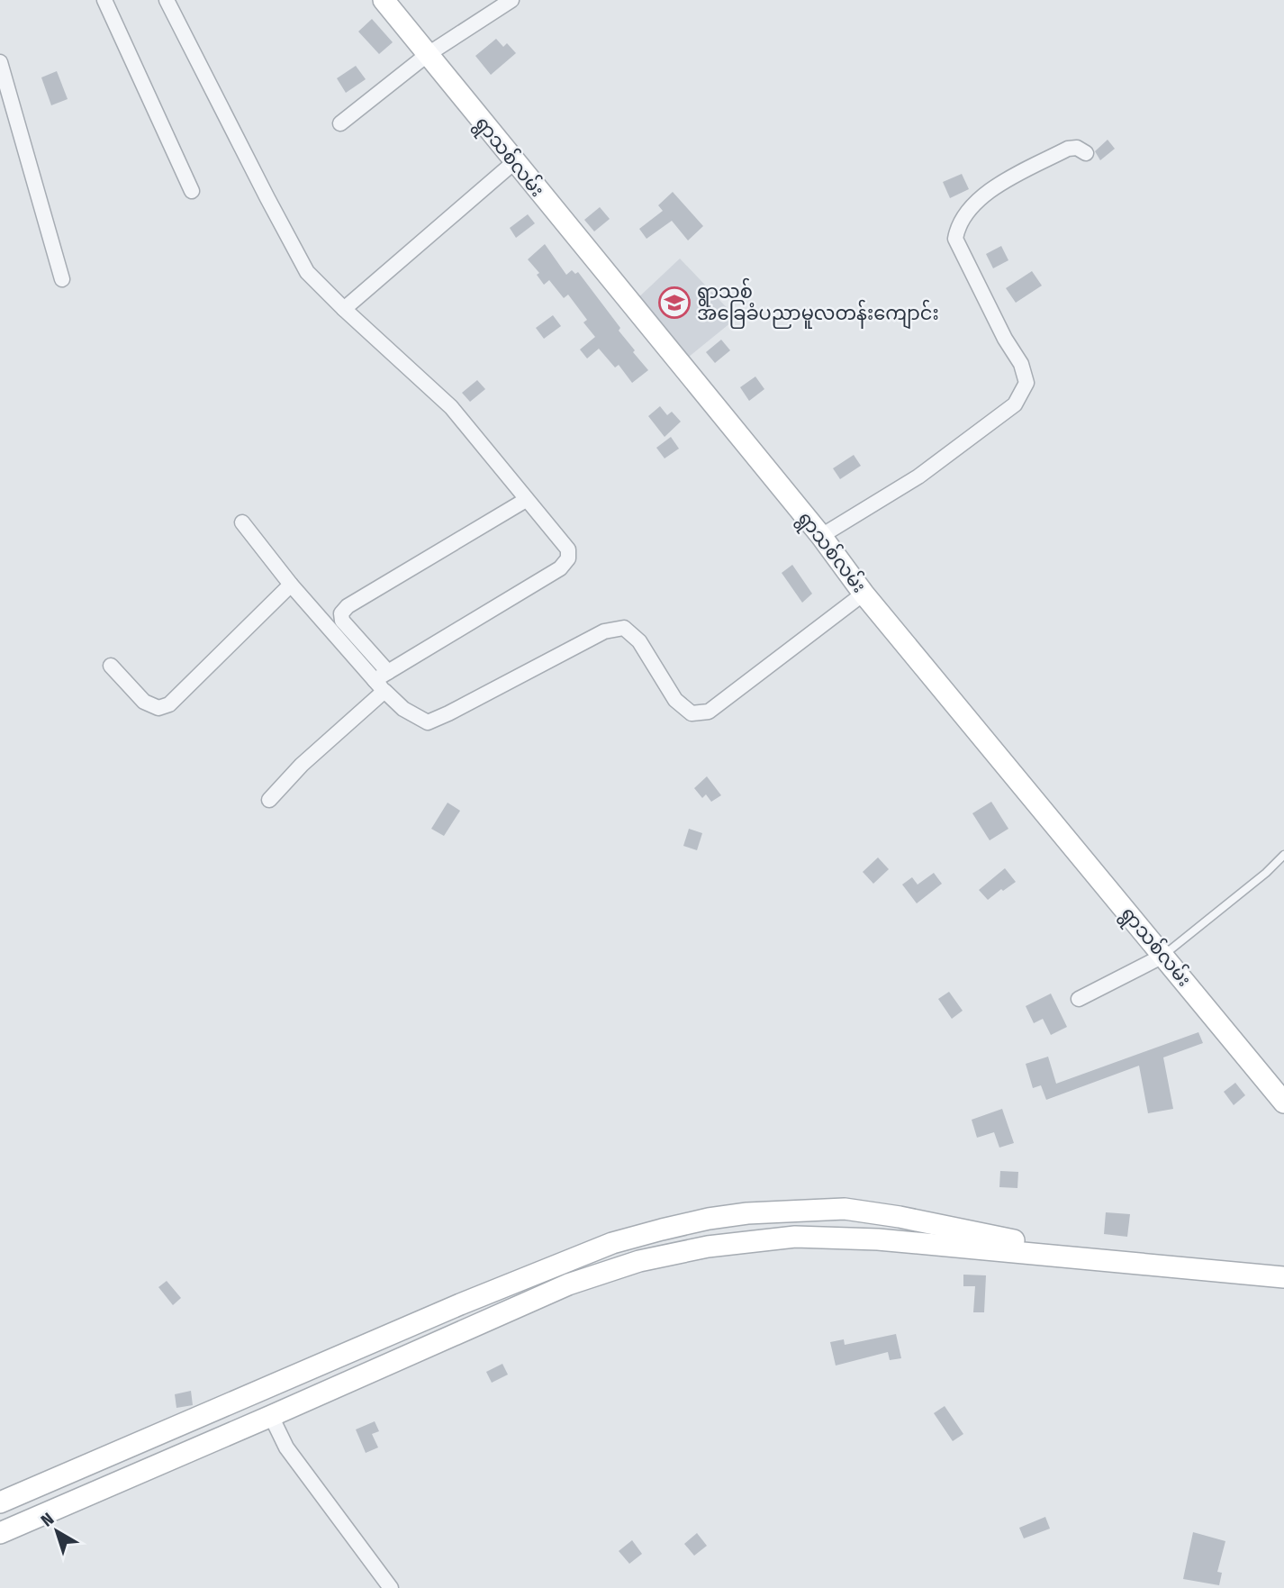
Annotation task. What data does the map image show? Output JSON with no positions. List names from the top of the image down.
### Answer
{
  "streets": {
    "main road": ["ရွာသစ်လမ်း"]
  },
  "places": {
    "school or university": ["ရွာသစ် အခြေခံပညာမူလတန်းကျောင်း"]
  },
  "north": "top left"
}
